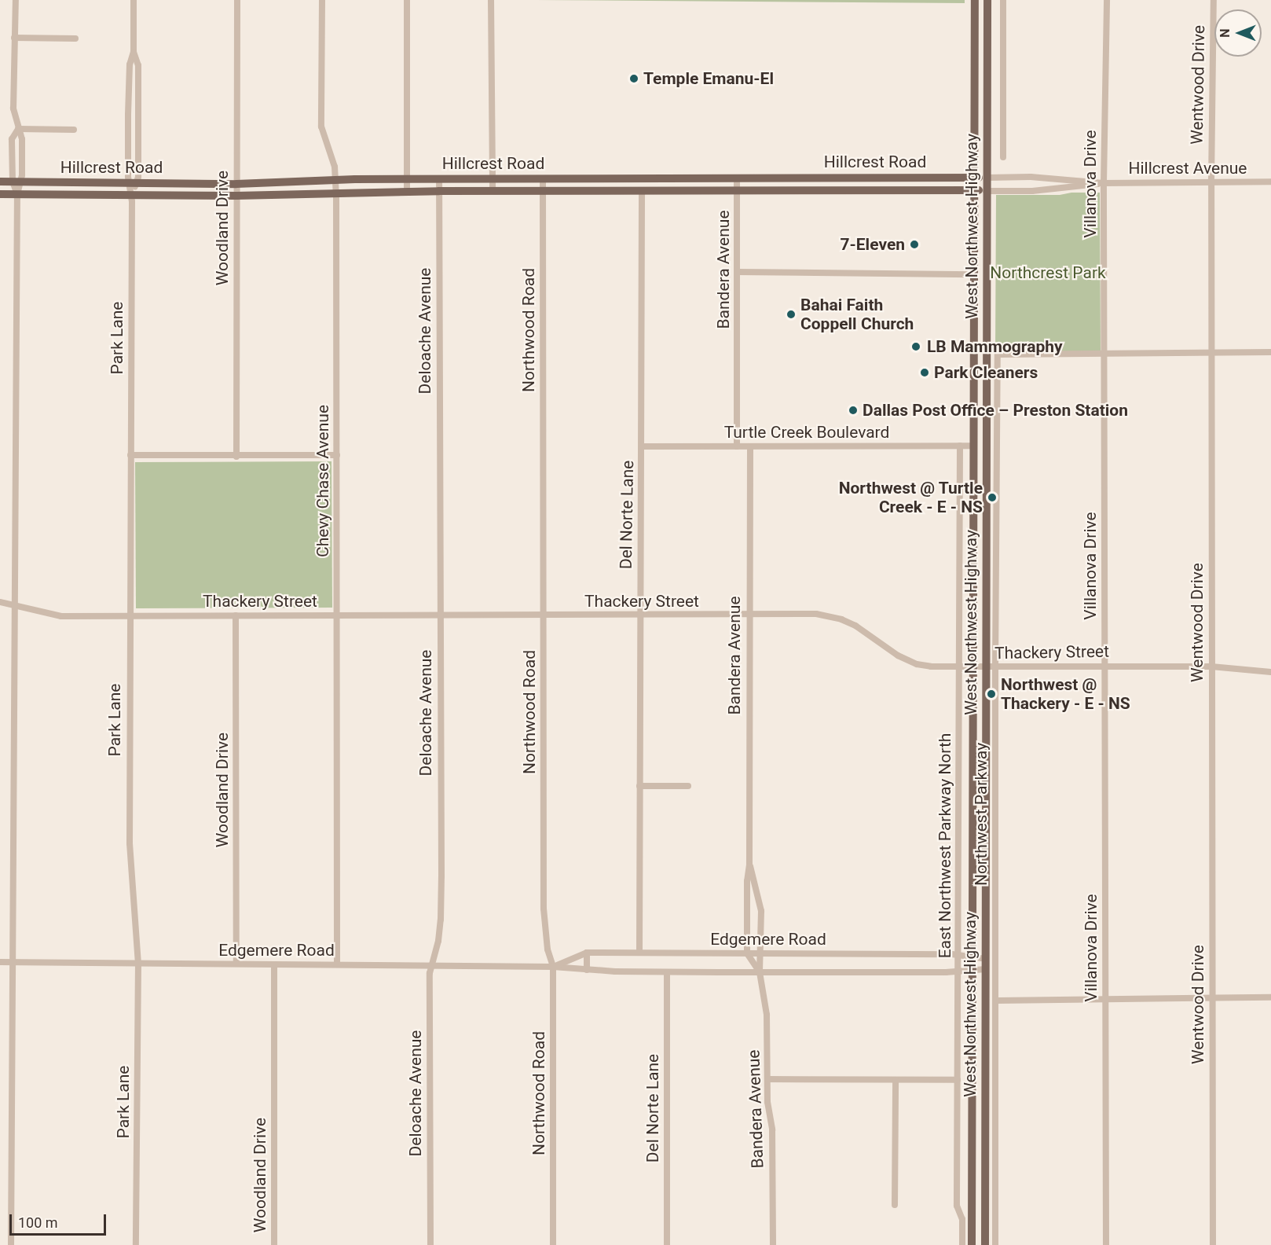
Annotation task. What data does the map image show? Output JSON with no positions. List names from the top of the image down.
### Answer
{
  "streets": {
    "main road": ["Hillcrest Road", "West Northwest Highway"],
    "street": [
      "Wentwood Drive",
      "Hillcrest Avenue",
      "Villanova Drive",
      "Woodland Drive",
      "Bandera Avenue",
      "Northwood Road",
      "Deloache Avenue",
      "Park Lane",
      "Turtle Creek Boulevard",
      "Chevy Chase Avenue",
      "Del Norte Lane",
      "Thackery Street",
      "Northwest Parkway",
      "East Northwest Parkway North",
      "Edgemere Road"
    ]
  },
  "crossings": [
    ["Wentwood Drive", "Hillcrest Avenue"],
    ["Wentwood Drive", "Thackery Street"],
    ["Hillcrest Road", "Hillcrest Avenue"],
    ["Hillcrest Road", "West Northwest Highway"],
    ["Hillcrest Road", "Woodland Drive"],
    ["Hillcrest Road", "Bandera Avenue"],
    ["Hillcrest Road", "Northwood Road"],
    ["Hillcrest Road", "Deloache Avenue"],
    ["Hillcrest Road", "Park Lane"],
    ["Hillcrest Road", "Chevy Chase Avenue"],
    ["Hillcrest Road", "Del Norte Lane"],
    ["Hillcrest Avenue", "Villanova Drive"],
    ["Hillcrest Avenue", "West Northwest Highway"],
    ["Villanova Drive", "Thackery Street"],
    ["Villanova Drive", "Northwest Parkway"],
    ["West Northwest Highway", "Turtle Creek Boulevard"],
    ["West Northwest Highway", "Thackery Street"],
    ["West Northwest Highway", "Edgemere Road"],
    ["Woodland Drive", "Thackery Street"],
    ["Woodland Drive", "Edgemere Road"],
    ["Bandera Avenue", "Turtle Creek Boulevard"],
    ["Bandera Avenue", "Thackery Street"],
    ["Bandera Avenue", "Edgemere Road"],
    ["Northwood Road", "Thackery Street"],
    ["Northwood Road", "Edgemere Road"],
    ["Deloache Avenue", "Thackery Street"],
    ["Deloache Avenue", "Edgemere Road"],
    ["Park Lane", "Thackery Street"],
    ["Park Lane", "Edgemere Road"],
    ["Turtle Creek Boulevard", "Del Norte Lane"],
    ["Turtle Creek Boulevard", "East Northwest Parkway North"],
    ["Chevy Chase Avenue", "Thackery Street"],
    ["Chevy Chase Avenue", "Edgemere Road"],
    ["Del Norte Lane", "Thackery Street"],
    ["Del Norte Lane", "Edgemere Road"],
    ["Thackery Street", "Northwest Parkway"],
    ["Thackery Street", "East Northwest Parkway North"],
    ["East Northwest Parkway North", "Edgemere Road"]
  ],
  "parks": ["Northcrest Park"],
  "places": [
    "Temple Emanu-El",
    "7-Eleven",
    "Bahai Faith Coppell Church",
    "LB Mammography",
    "Park Cleaners",
    "Dallas Post Office – Preston Station",
    "Northwest @ Turtle Creek - E - NS",
    "Northwest @ Thackery - E - NS"
  ],
  "scale_bar": "100 m",
  "north": "left"
}
